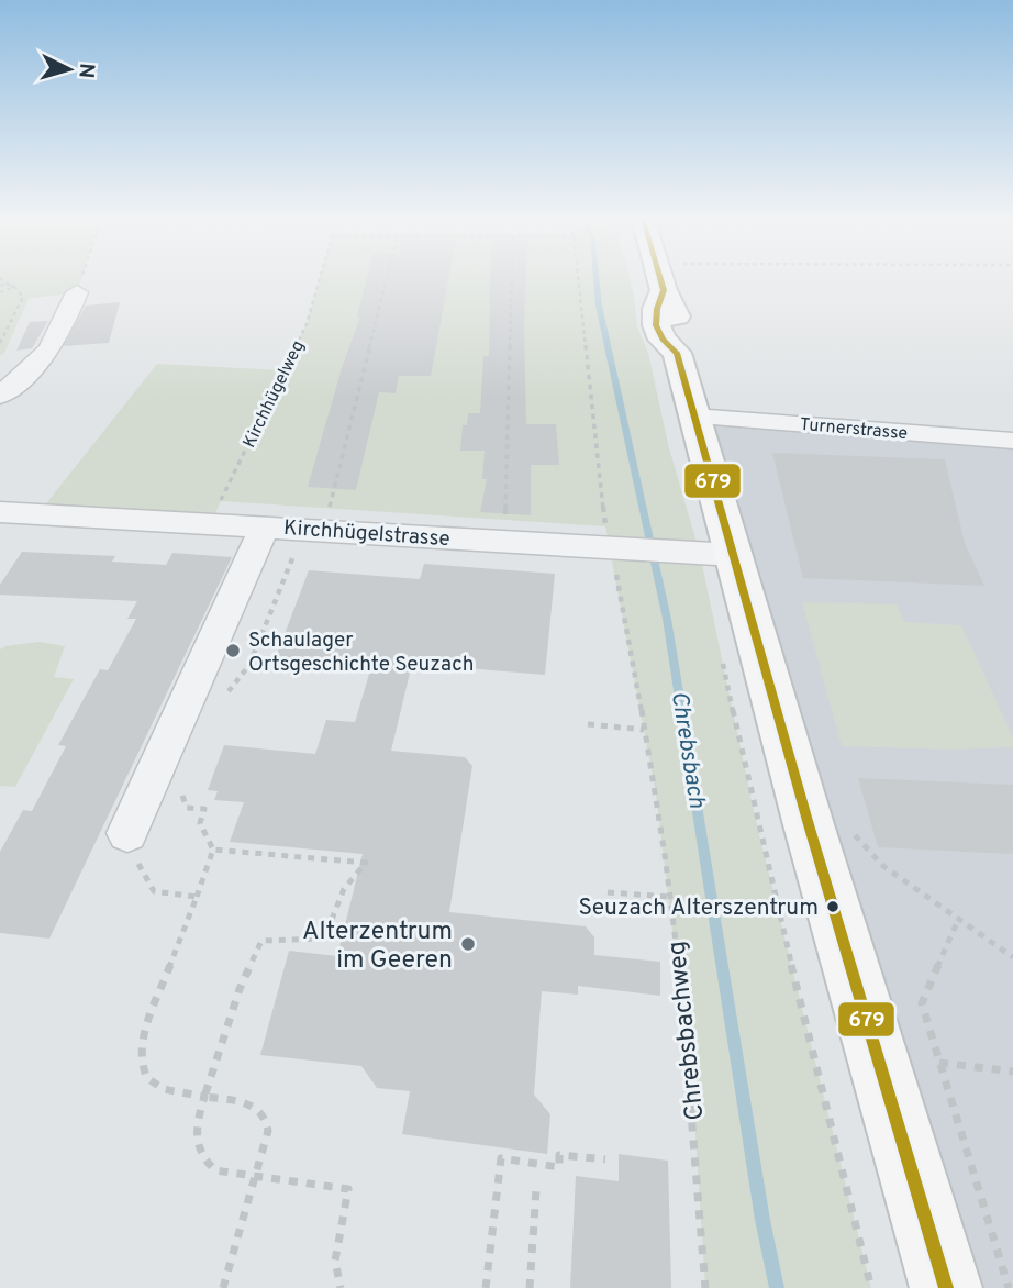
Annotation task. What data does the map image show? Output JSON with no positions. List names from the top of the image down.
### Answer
{
  "streets": {
    "street": ["Turnerstrasse", "Kirchhügelstrasse"],
    "path": ["Kirchhügelweg", "Chrebsbachweg"]
  },
  "crossings": [
    ["Kirchhügelweg", "Kirchhügelstrasse"],
    ["Kirchhügelstrasse", "Chrebsbachweg"]
  ],
  "water": ["Chrebsbach"],
  "places": ["Schaulager Ortsgeschichte Seuzach", "Seuzach Alterszentrum", "Alterzentrum im Geeren"],
  "lines": ["transit line 679"],
  "north": "right"
}
